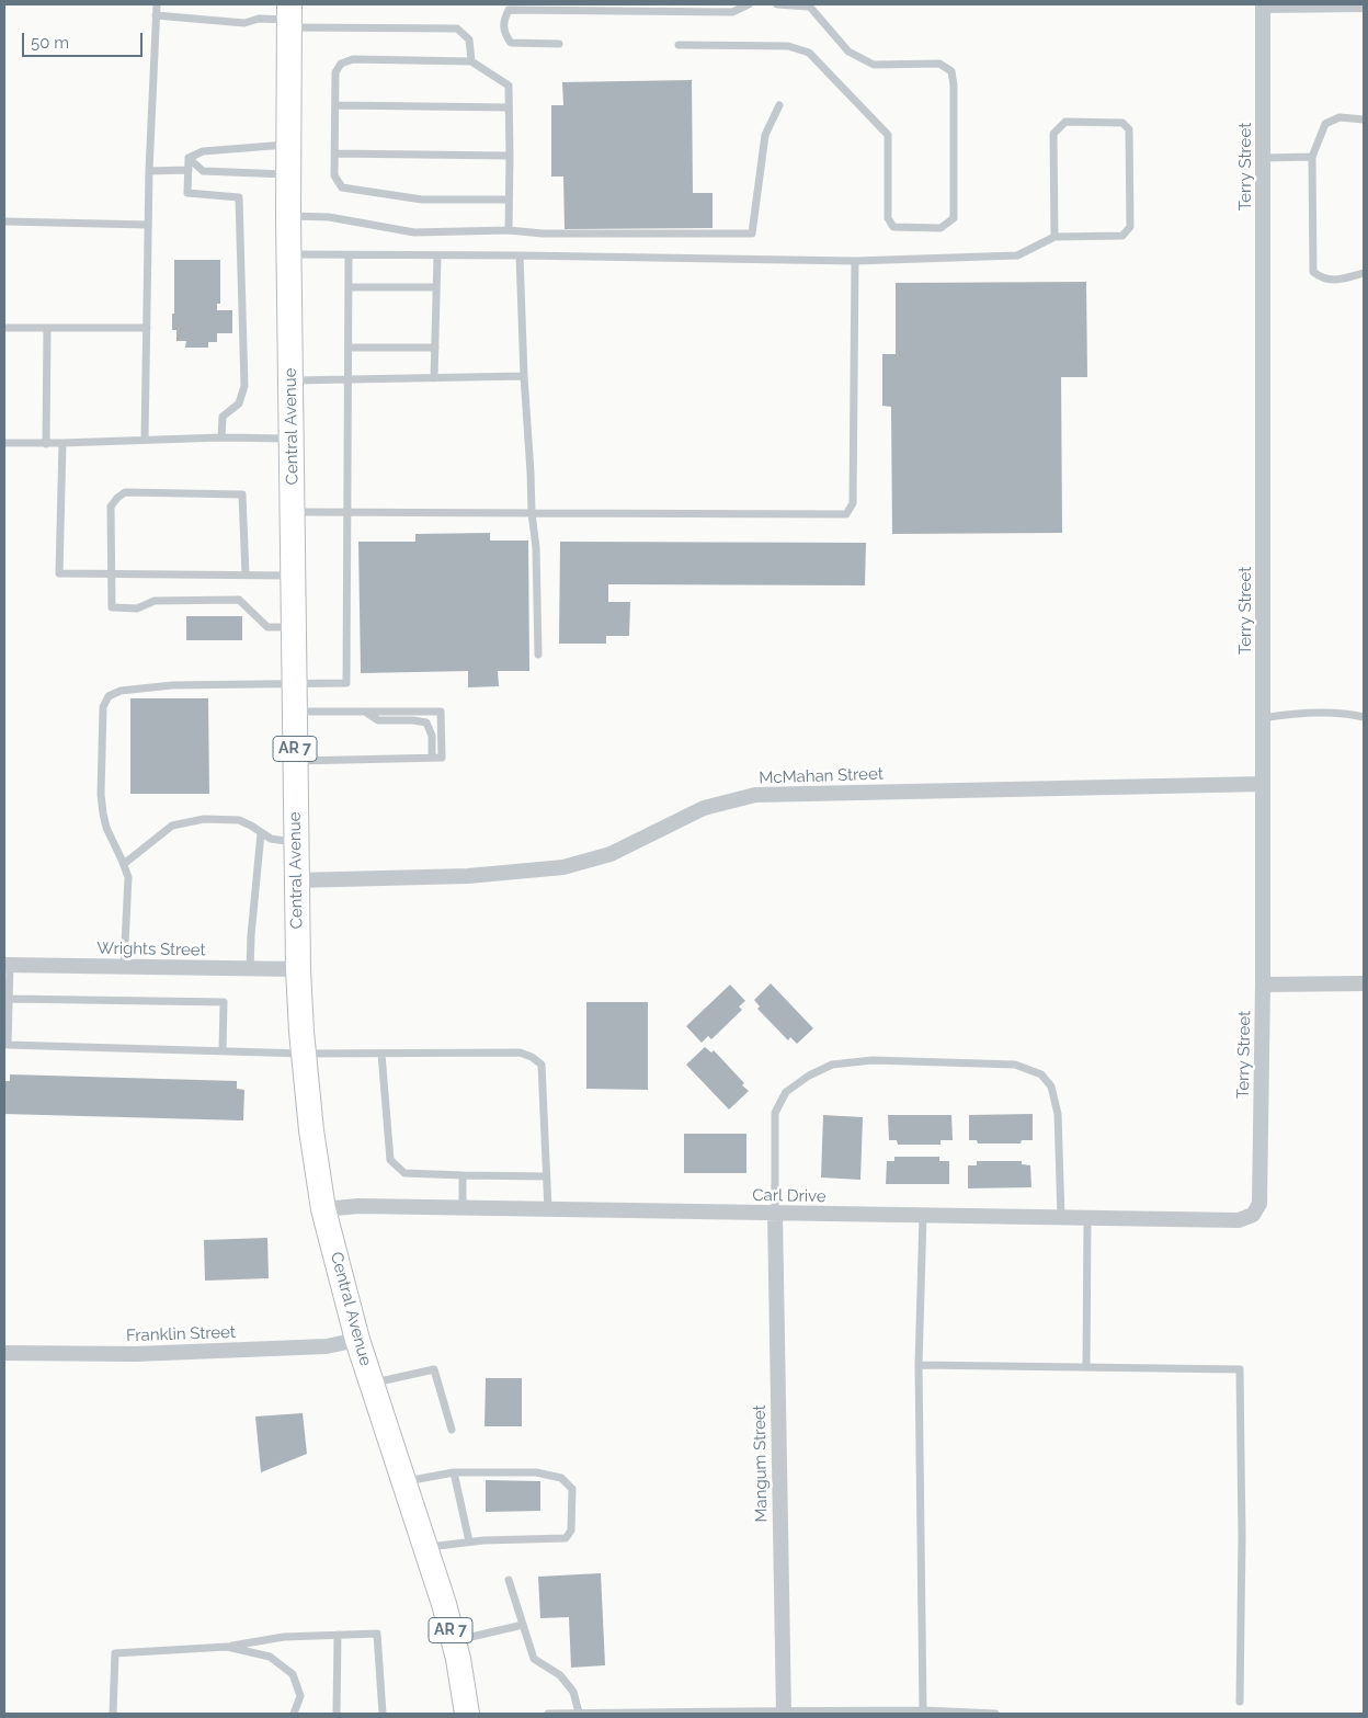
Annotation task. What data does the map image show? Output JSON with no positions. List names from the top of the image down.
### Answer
{
  "streets": {
    "main road": ["Central Avenue", "AR 7"],
    "street": [
      "Terry Street",
      "McMahan Street",
      "Wrights Street",
      "Carl Drive",
      "Franklin Street",
      "Mangum Street"
    ]
  },
  "crossings": [
    ["Terry Street", "McMahan Street"],
    ["Terry Street", "Carl Drive"],
    ["Central Avenue", "McMahan Street"],
    ["Central Avenue", "Wrights Street"],
    ["Central Avenue", "Carl Drive"],
    ["Central Avenue", "Franklin Street"],
    ["Carl Drive", "Mangum Street"]
  ],
  "scale_bar": "50 m"
}
